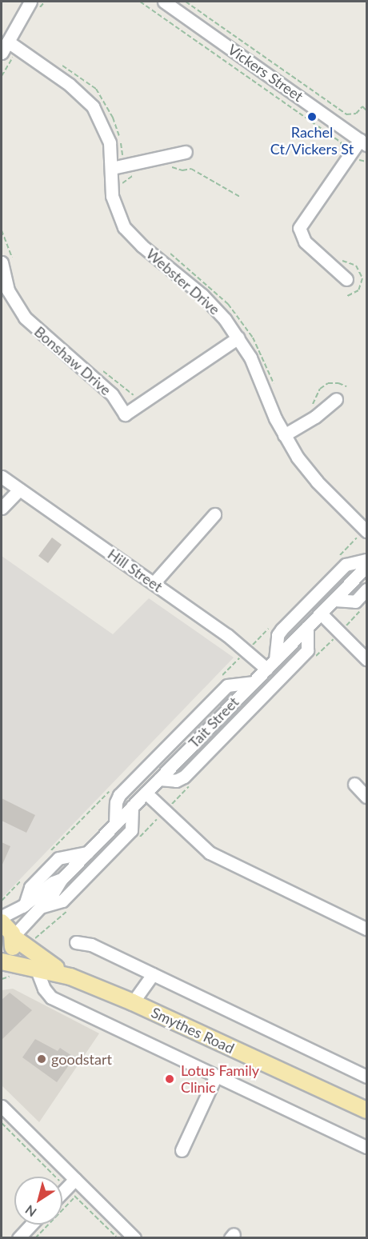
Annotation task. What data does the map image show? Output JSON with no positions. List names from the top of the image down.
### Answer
{
  "streets": {
    "main road": ["Smythes Road"],
    "street": [
      "Vickers Street",
      "Webster Drive",
      "Bonshaw Drive",
      "Hill Street",
      "Tait Street"
    ]
  },
  "crossings": [
    ["Webster Drive", "Bonshaw Drive"],
    ["Hill Street", "Tait Street"],
    ["Tait Street", "Smythes Road"]
  ],
  "places": ["Rachel Ct/Vickers St", "goodstart", "Lotus Family Clinic"],
  "north": "bottom left"
}
